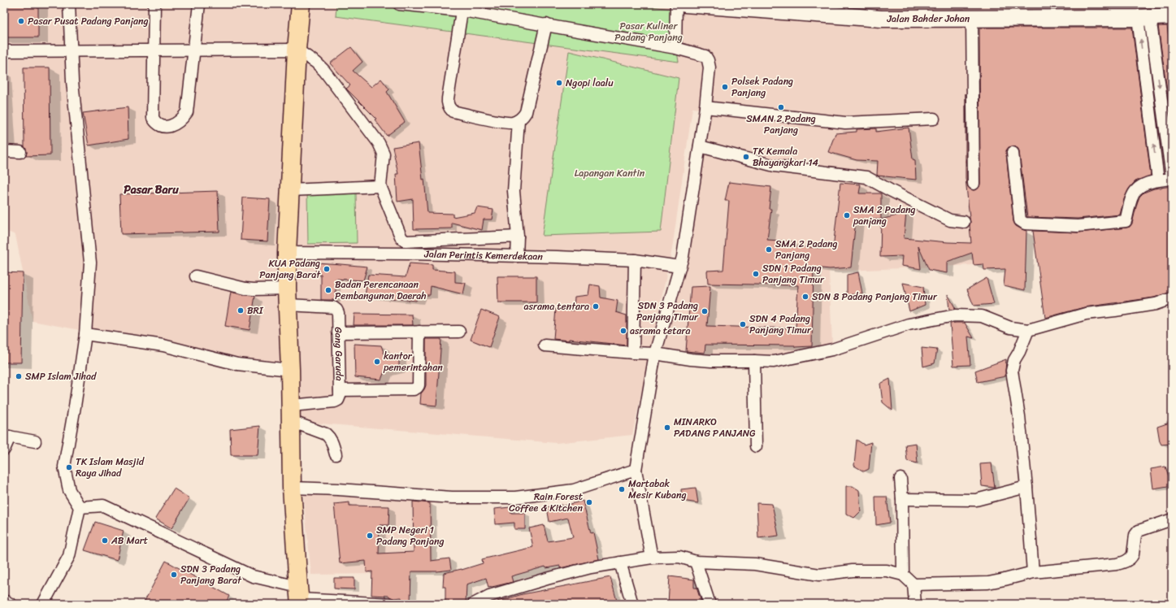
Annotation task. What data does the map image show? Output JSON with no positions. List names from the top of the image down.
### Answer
{
  "streets": {
    "main road": ["Jalan Bahder Johan"],
    "street": ["Jalan Perintis Kemerdekaan", "Gang Garuda"]
  },
  "districts": ["Pasar Baru"],
  "parks": ["Pasar Kuliner Padang Panjang", "Lapangan Kantin"],
  "places": [
    "Pasar Pusat Padang Panjang",
    "Ngopi laalu",
    "Polsek Padang Panjang",
    "SMAN 2 Padang Panjang",
    "TK Kemala Bhayangkari 14",
    "SMA 2 Padang panjang",
    "SMA 2 Padang Panjang",
    "KUA Padang Panjang Barat",
    "SDN 1 Padang Panjang Timur",
    "Badan Perencanaan Pembangunan Daerah",
    "SDN 8 Padang Panjang Timur",
    "asrama tentara",
    "BRI",
    "SDN 3 Padang Panjang Timur",
    "SDN 4 Padang Panjang Timur",
    "asrama tetara",
    "kantor pemerintahan",
    "SMP Islam Jihad",
    "MINARKO PADANG PANJANG",
    "TK Islam Masjid Raya Jihad",
    "Martabak Mesir Kubang",
    "Rain Forest Coffee & Kitchen",
    "SMP Negeri 1 Padang Panjang",
    "AB Mart",
    "SDN 3 Padang Panjang Barat"
  ]
}
